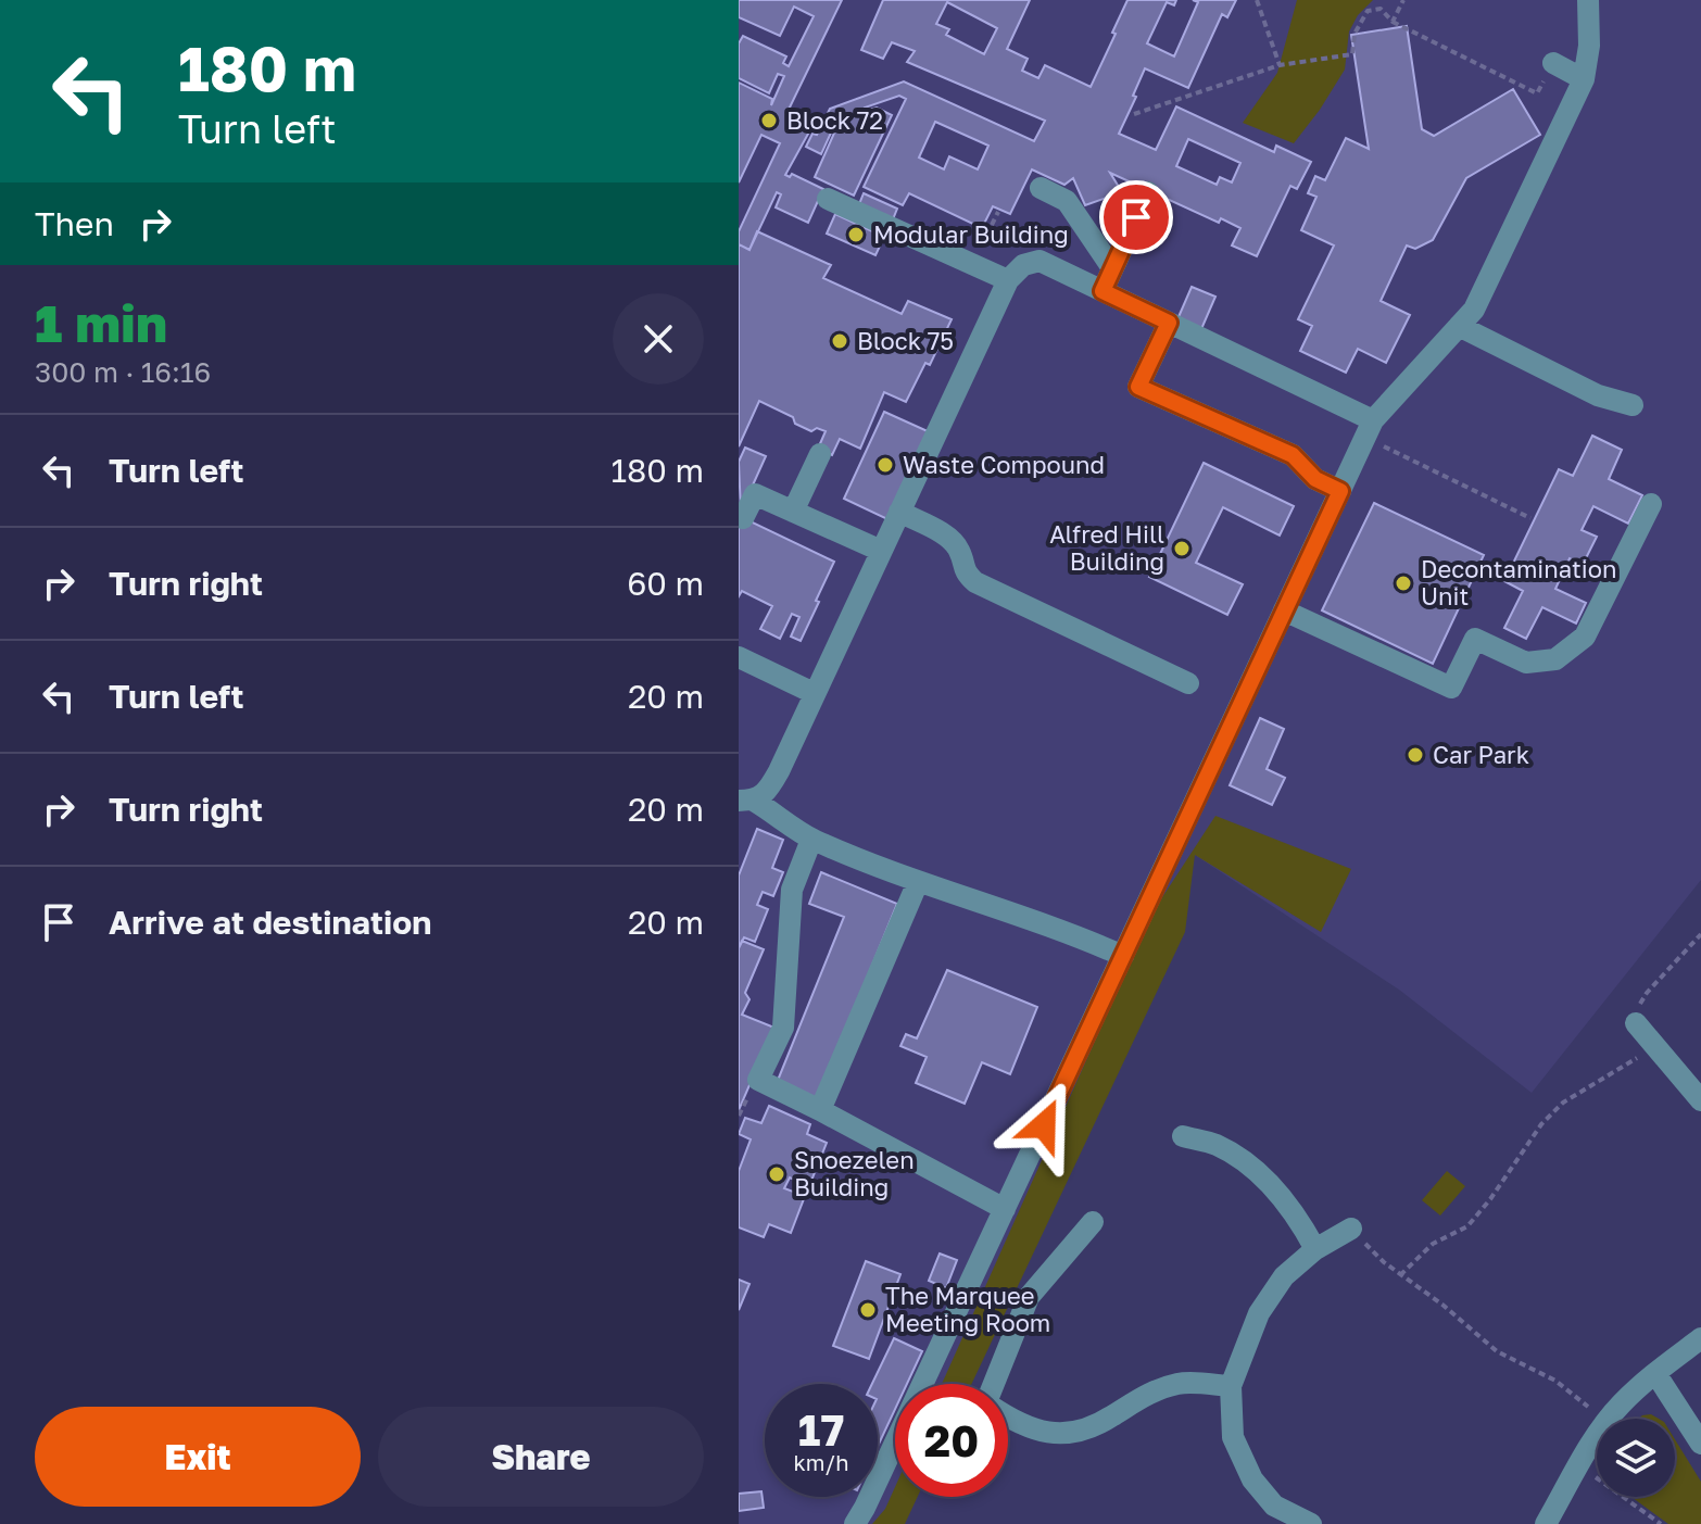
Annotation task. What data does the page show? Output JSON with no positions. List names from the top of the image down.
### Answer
{
  "places": [
    "Block 72",
    "Modular Building",
    "Block 75",
    "Waste Compound",
    "Alfred Hill Building",
    "Decontamination Unit",
    "Car Park",
    "Snoezelen Building",
    "The Marquee Meeting Room"
  ],
  "page": {
    "turn": ["180 m", "Turn left"],
    "then": "Then",
    "heading": ["1 min", "300 m · 16:16"],
    "list": [
      {
        "name": "Turn left",
        "value": "180 m"
      },
      {
        "name": "Turn right",
        "value": "60 m"
      },
      {
        "name": "Turn left",
        "value": "20 m"
      },
      {
        "name": "Turn right",
        "value": "20 m"
      },
      {
        "name": "Arrive at destination",
        "value": "20 m"
      }
    ],
    "speed": "17 km/h",
    "limit": "20",
    "buttons": ["Exit", "Share"]
  }
}
